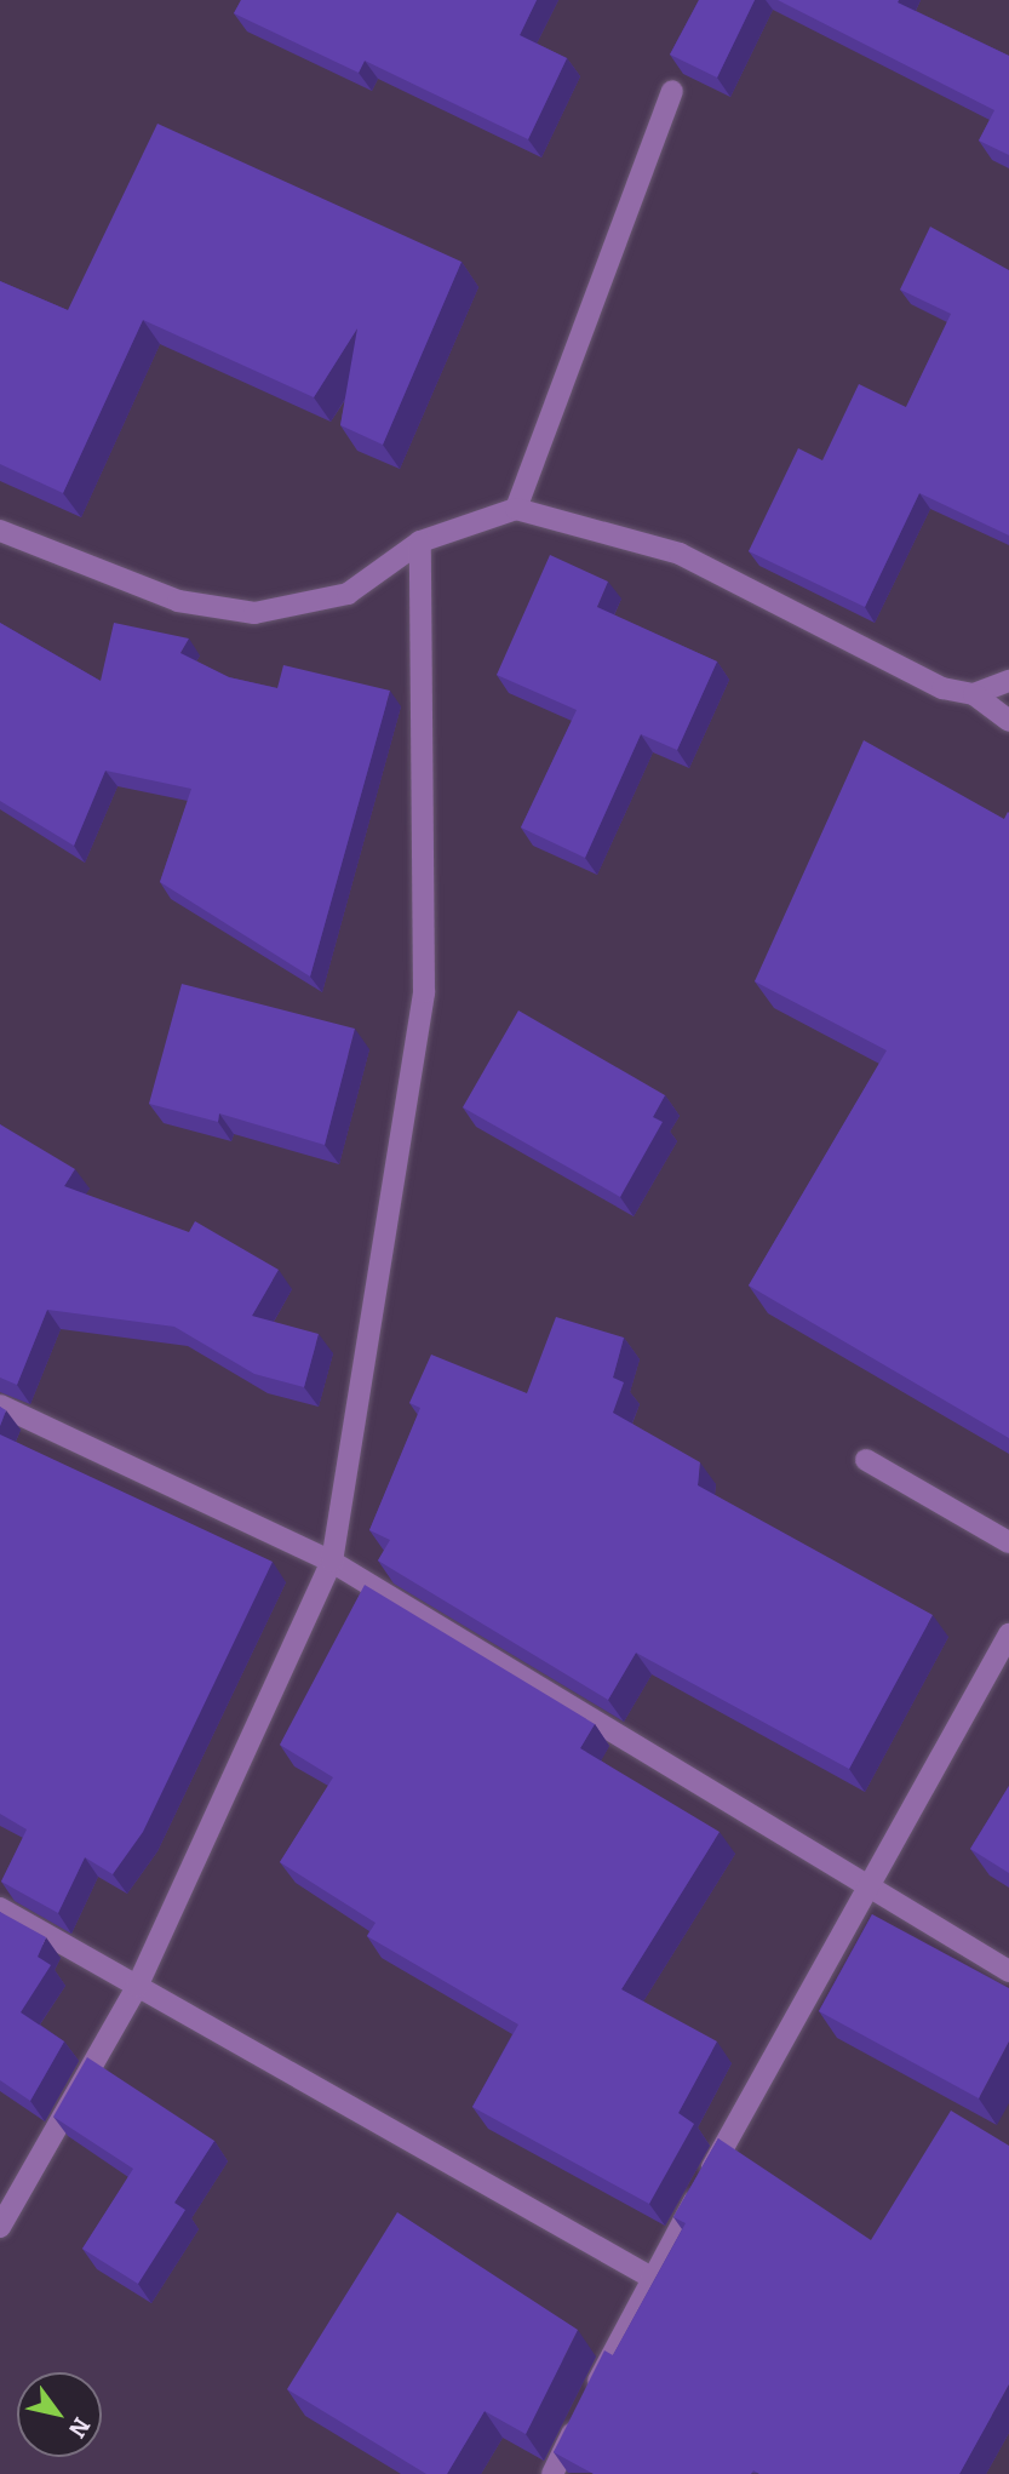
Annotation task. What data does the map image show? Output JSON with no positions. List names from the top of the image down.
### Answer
{
  "north": "bottom right"
}
